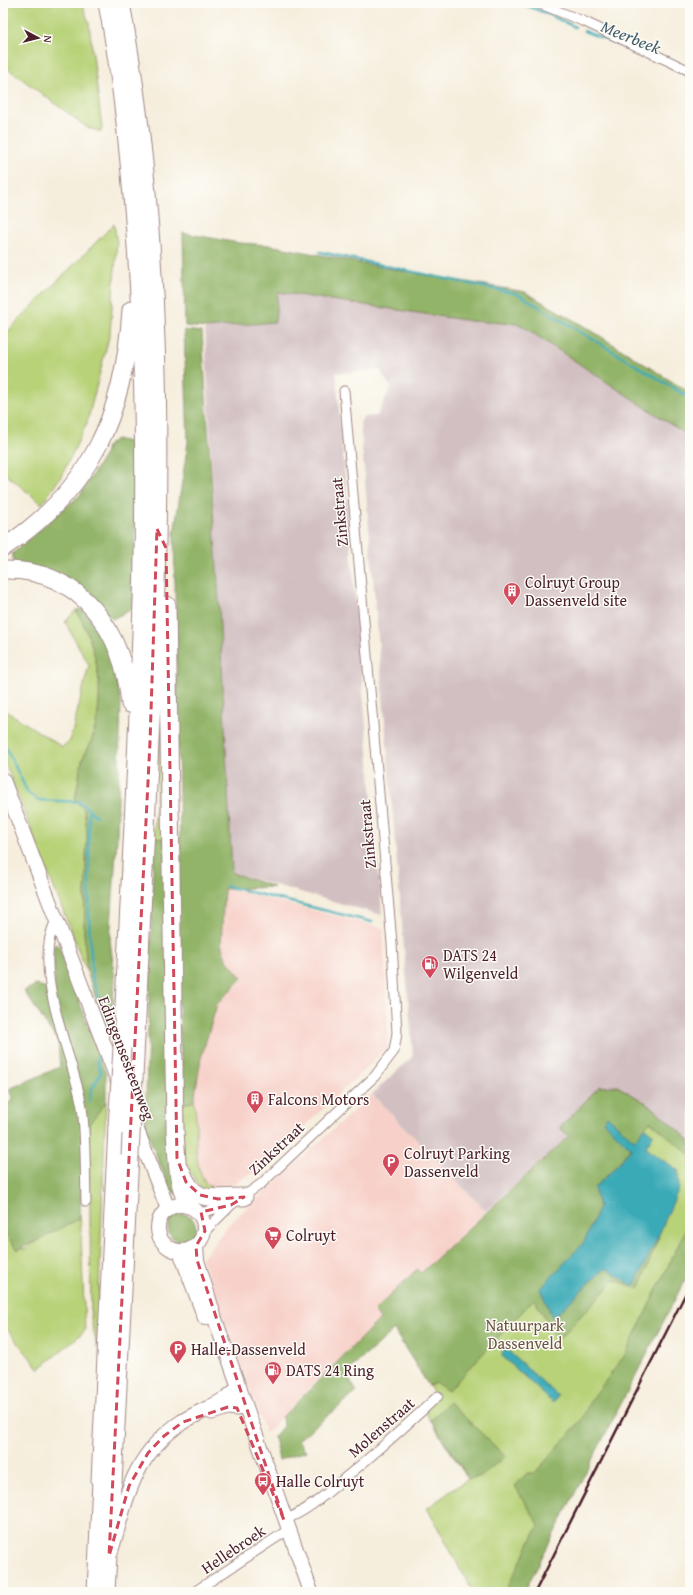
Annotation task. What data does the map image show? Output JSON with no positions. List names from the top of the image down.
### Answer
{
  "streets": {
    "main road": ["Edingensesteenweg"],
    "street": ["Zinkstraat", "Molenstraat", "Hellebroek"]
  },
  "crossings": [
    ["Zinkstraat", "Edingensesteenweg"],
    ["Molenstraat", "Hellebroek"]
  ],
  "water": ["Meerbeek"],
  "parks": ["Natuurpark Dassenveld"],
  "places": {
    "building": ["Colruyt Group Dassenveld site", "Falcons Motors"],
    "fuel station": ["DATS 24 Wilgenveld", "DATS 24 Ring"],
    "parking": ["Colruyt Parking Dassenveld", "Halle-Dassenveld"],
    "supermarket": ["Colruyt"],
    "bus stop": ["Halle Colruyt"]
  },
  "north": "right"
}
